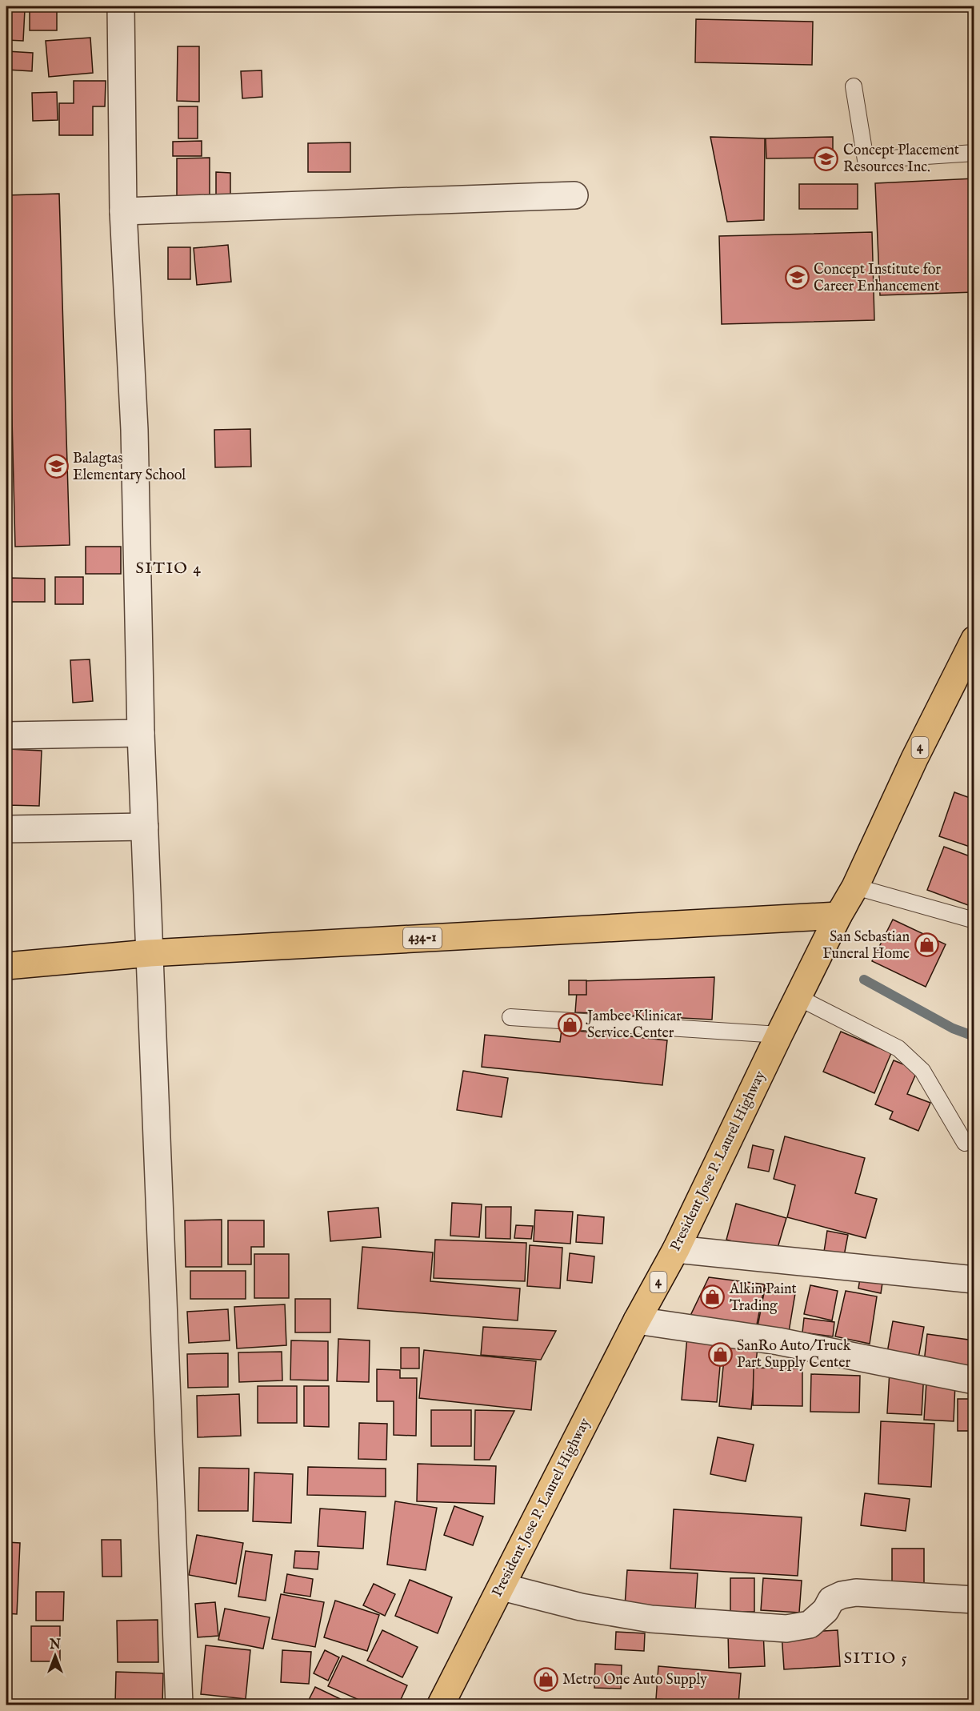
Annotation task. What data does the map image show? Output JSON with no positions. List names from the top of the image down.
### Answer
{
  "streets": {
    "main road": ["4", "434-1", "President Jose P. Laurel Highway"]
  },
  "crossings": [
    ["434-1", "President Jose P. Laurel Highway"]
  ],
  "districts": ["SITIO 4", "SITIO 5"],
  "places": {
    "school or university": ["Concept Placement Resources Inc.", "Concept Institute for Career Enhancement", "Balagtas Elementary School"],
    "shop": [
      "San Sebastian Funeral Home",
      "Jambee Klinicar Service Center",
      "Alkin Paint Trading",
      "SanRo Auto/Truck Part Supply Center",
      "Metro One Auto Supply"
    ]
  },
  "north": "top"
}
